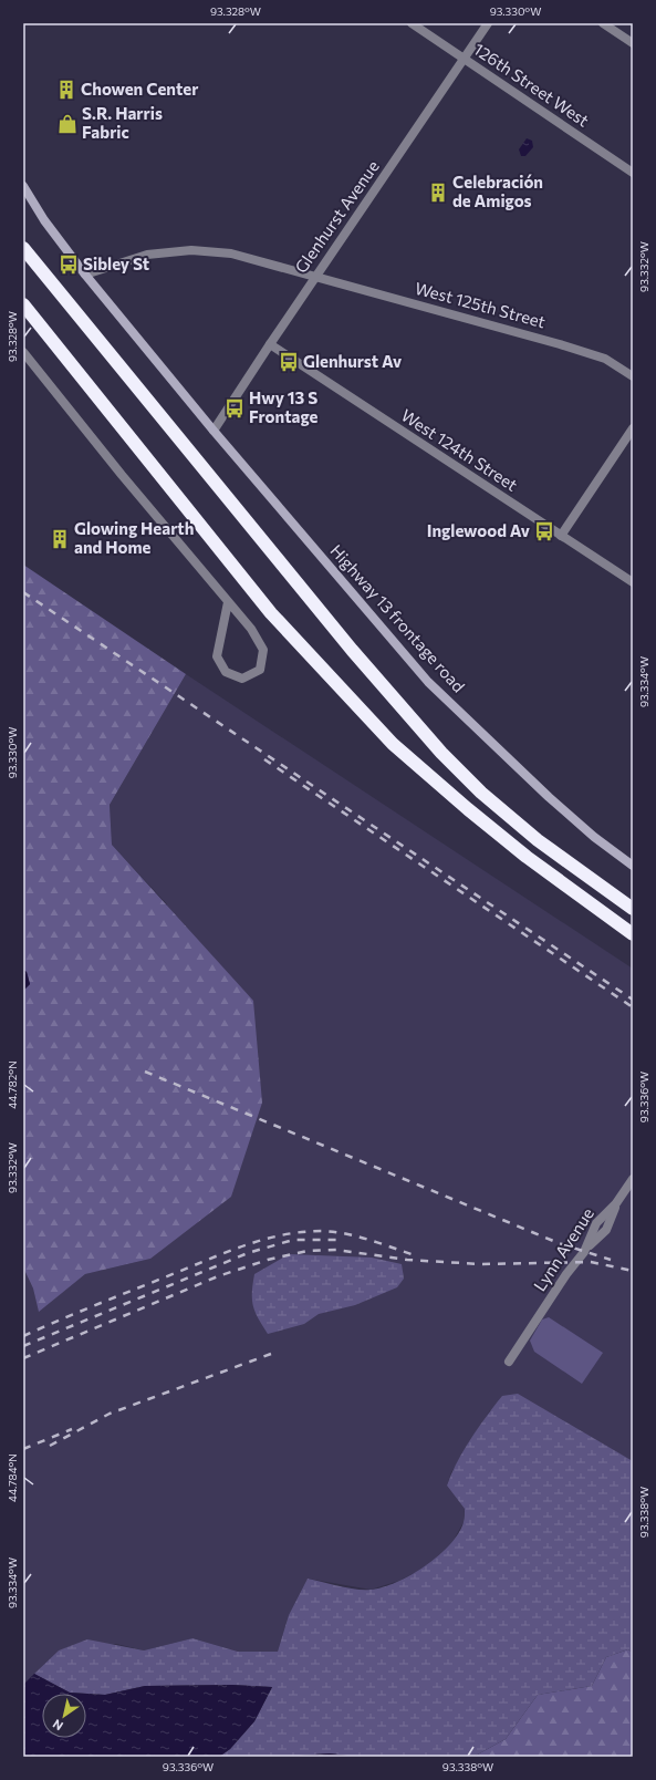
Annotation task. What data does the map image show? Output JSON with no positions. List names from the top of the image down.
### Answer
{
  "streets": {
    "street": [
      "126th Street West",
      "Glenhurst Avenue",
      "West 125th Street",
      "West 124th Street",
      "Highway 13 frontage road",
      "Lynn Avenue"
    ]
  },
  "crossings": [
    ["126th Street West", "Glenhurst Avenue"],
    ["Glenhurst Avenue", "West 125th Street"],
    ["Glenhurst Avenue", "West 124th Street"],
    ["Glenhurst Avenue", "Highway 13 frontage road"]
  ],
  "places": {
    "building": ["Chowen Center", "Celebración de Amigos", "Glowing Hearth and Home"],
    "shop": ["S.R. Harris Fabric"],
    "bus stop": [
      "Sibley St",
      "Glenhurst Av",
      "Hwy 13 S Frontage",
      "Inglewood Av"
    ]
  },
  "north": "bottom left",
  "coordinates": [
    "93.328°W",
    "93.330°W",
    "93.332°W",
    "93.334°W",
    "44.782°N",
    "93.336°W",
    "44.784°N",
    "93.338°W"
  ]
}
